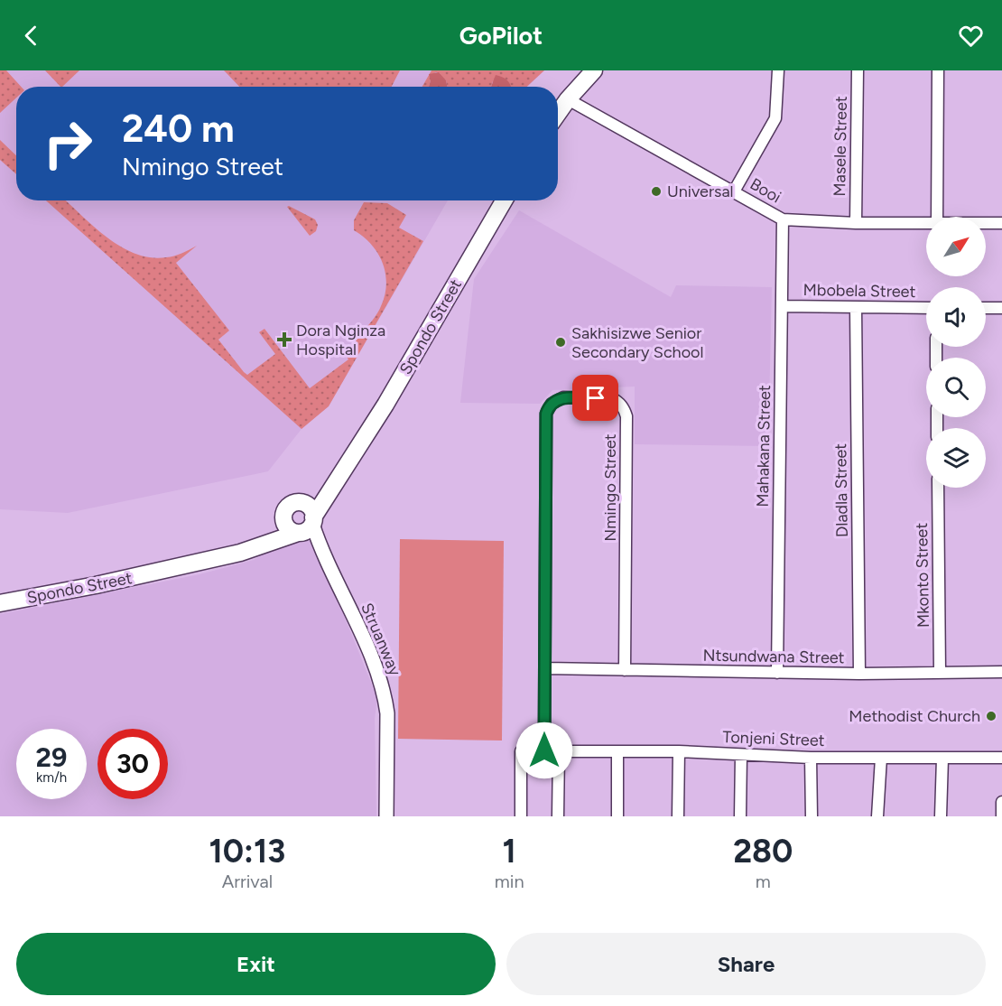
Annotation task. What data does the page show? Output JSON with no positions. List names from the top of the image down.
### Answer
{
  "streets": {
    "main road": ["Spondo Street"],
    "street": [
      "Masele Street",
      "Booi",
      "Mbobela Street",
      "Mahakana Street",
      "Nmingo Street",
      "Dladla Street",
      "Mkonto Street",
      "Struanway",
      "Ntsundwana Street",
      "Tonjeni Street"
    ]
  },
  "crossings": [
    ["Masele Street", "Booi"],
    ["Booi", "Mahakana Street"],
    ["Mbobela Street", "Mahakana Street"],
    ["Mbobela Street", "Dladla Street"],
    ["Spondo Street", "Struanway"],
    ["Mahakana Street", "Ntsundwana Street"],
    ["Nmingo Street", "Ntsundwana Street"],
    ["Nmingo Street", "Tonjeni Street"],
    ["Dladla Street", "Ntsundwana Street"],
    ["Mkonto Street", "Ntsundwana Street"]
  ],
  "places": {
    "other": ["Universal", "Sakhisizwe Senior Secondary School", "Methodist Church"],
    "health": ["Dora Nginza Hospital"]
  },
  "north": "top right",
  "page": {
    "header": "GoPilot",
    "turn": ["240 m", "Nmingo Street"],
    "speed": "29 km/h",
    "limit": "30",
    "eta": [
      "10:13",
      "Arrival",
      "1",
      "min",
      "280",
      "m"
    ],
    "buttons": ["Exit", "Share"]
  }
}
